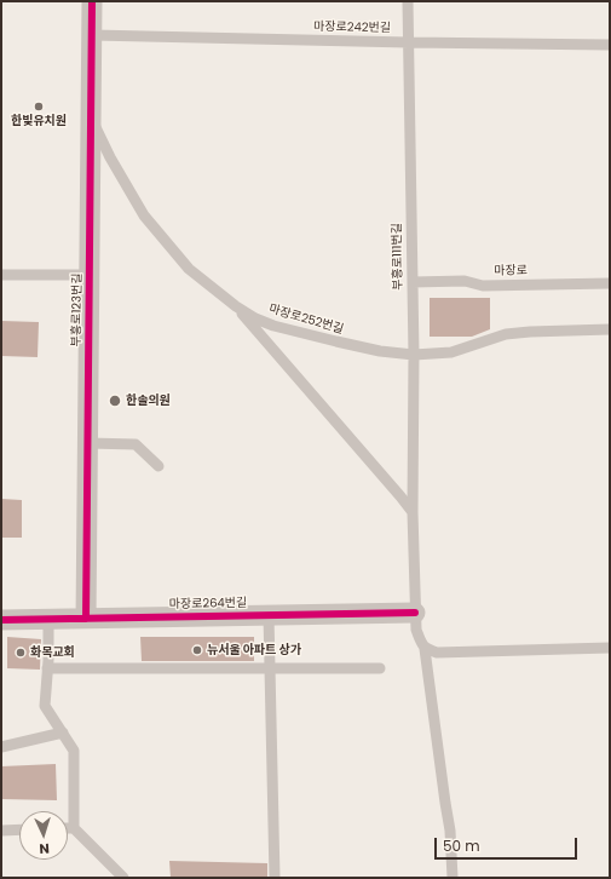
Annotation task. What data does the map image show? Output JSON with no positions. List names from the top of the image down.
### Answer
{
  "streets": {
    "street": ["부흥로123번길", "마장로264번길"],
    "lane": [
      "마장로242번길",
      "부흥로111번길",
      "마장로",
      "마장로252번길"
    ]
  },
  "crossings": [
    ["마장로242번길", "부흥로111번길"],
    ["마장로242번길", "부흥로123번길"],
    ["부흥로111번길", "마장로"],
    ["부흥로111번길", "마장로252번길"],
    ["부흥로111번길", "마장로264번길"],
    ["부흥로123번길", "마장로252번길"],
    ["부흥로123번길", "마장로264번길"]
  ],
  "places": [
    "한빛유치원",
    "한솔의원",
    "뉴서울 아파트 상가",
    "화목교회"
  ],
  "scale_bar": "50 m",
  "north": "bottom"
}
